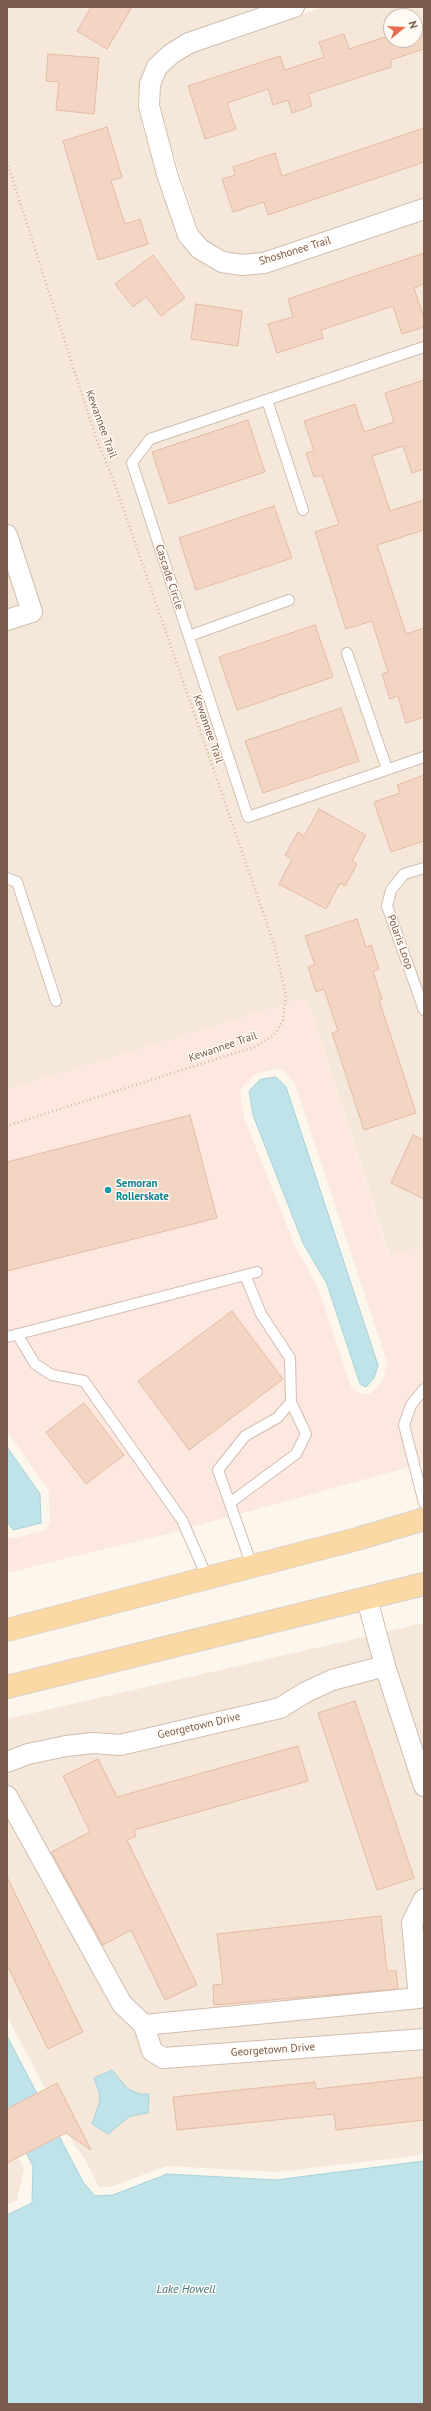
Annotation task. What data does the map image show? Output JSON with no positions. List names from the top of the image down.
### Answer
{
  "streets": {
    "street": ["Shoshonee Trail", "Georgetown Drive"],
    "lane": ["Cascade Circle", "Polaris Loop"],
    "path": ["Kewannee Trail"]
  },
  "water": ["Lake Howell"],
  "places": ["Semoran Rollerskate"],
  "north": "right"
}
